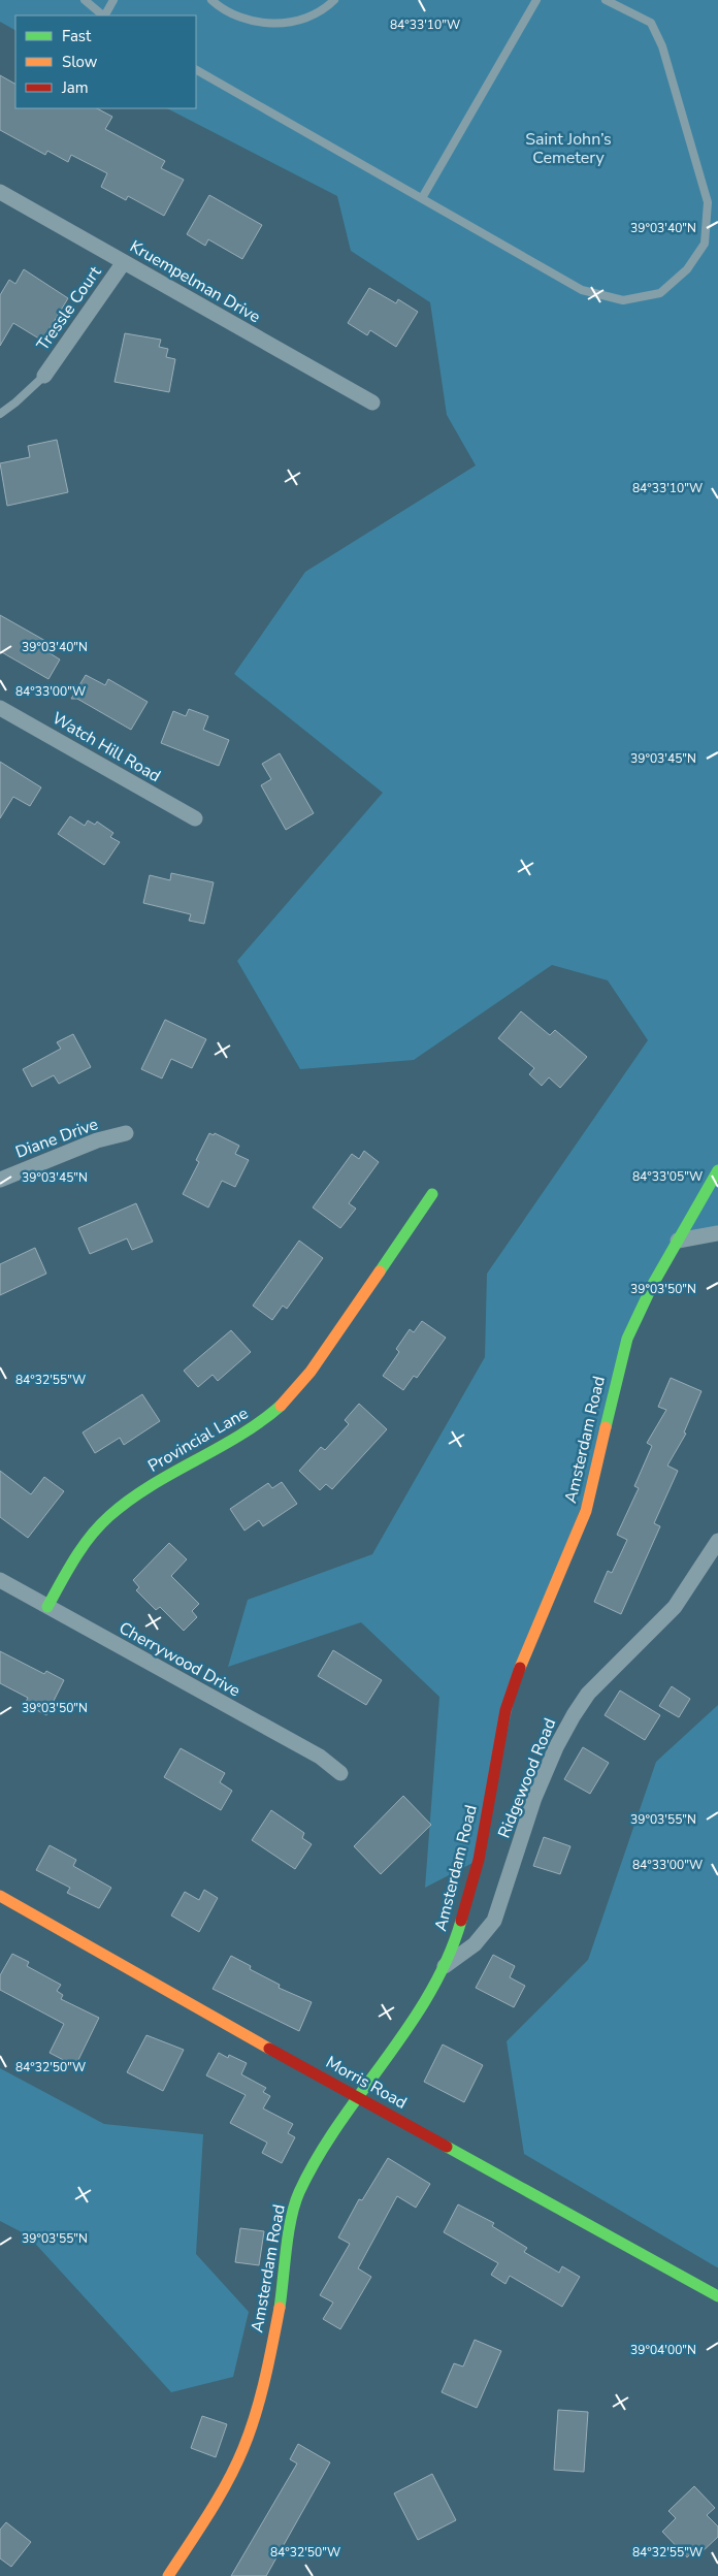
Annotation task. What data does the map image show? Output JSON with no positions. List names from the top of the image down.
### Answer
{
  "streets": {
    "street": [
      "Kruempelman Drive",
      "Tressle Court",
      "Watch Hill Road",
      "Diane Drive",
      "Provincial Lane",
      "Amsterdam Road",
      "Cherrywood Drive",
      "Ridgewood Road",
      "Morris Road"
    ]
  },
  "crossings": [
    ["Kruempelman Drive", "Tressle Court"],
    ["Provincial Lane", "Cherrywood Drive"],
    ["Amsterdam Road", "Ridgewood Road"],
    ["Amsterdam Road", "Morris Road"]
  ],
  "parks": ["Saint John’s Cemetery"],
  "legend": ["Fast", "Slow", "Jam"],
  "coordinates": [
    "84°33'10\"W",
    "39°03'40\"N",
    "84°33'00\"W",
    "39°03'45\"N",
    "84°33'05\"W",
    "39°03'50\"N",
    "84°32'55\"W",
    "39°03'55\"N",
    "84°32'50\"W",
    "39°04'00\"N"
  ]
}
